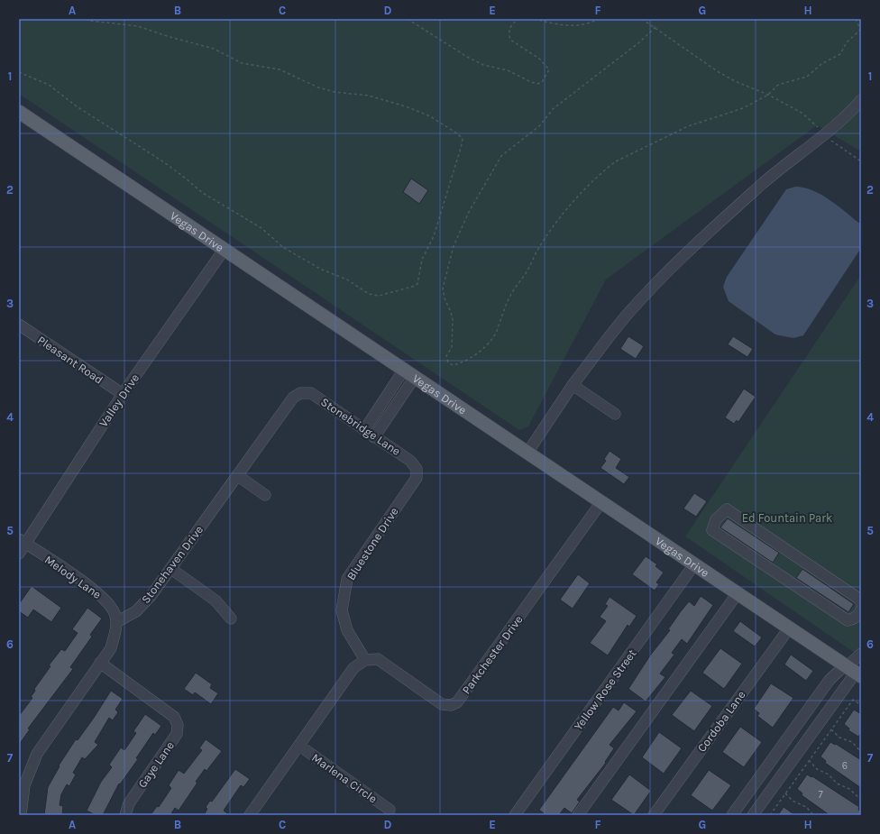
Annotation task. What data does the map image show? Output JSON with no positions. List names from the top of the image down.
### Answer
{
  "streets": {
    "main road": ["Vegas Drive"],
    "street": [
      "Pleasant Road",
      "Valley Drive",
      "Stonebridge Lane",
      "Bluestone Drive",
      "Stonehaven Drive",
      "Melody Lane",
      "Parkchester Drive",
      "Yellow Rose Street",
      "Cordoba Lane",
      "Gaye Lane",
      "Marlena Circle"
    ]
  },
  "crossings": [
    ["Vegas Drive", "Valley Drive"],
    ["Vegas Drive", "Parkchester Drive"],
    ["Vegas Drive", "Yellow Rose Street"],
    ["Vegas Drive", "Cordoba Lane"],
    ["Pleasant Road", "Valley Drive"],
    ["Valley Drive", "Melody Lane"],
    ["Stonebridge Lane", "Bluestone Drive"],
    ["Stonebridge Lane", "Stonehaven Drive"],
    ["Bluestone Drive", "Parkchester Drive"],
    ["Stonehaven Drive", "Melody Lane"]
  ],
  "parks": ["Ed Fountain Park"],
  "house_numbers": ["6", "7"],
  "grid": {
    "columns": [
      "A",
      "B",
      "C",
      "D",
      "E",
      "F",
      "G",
      "H"
    ],
    "rows": [
      "1",
      "2",
      "3",
      "4",
      "5",
      "6",
      "7"
    ]
  }
}
